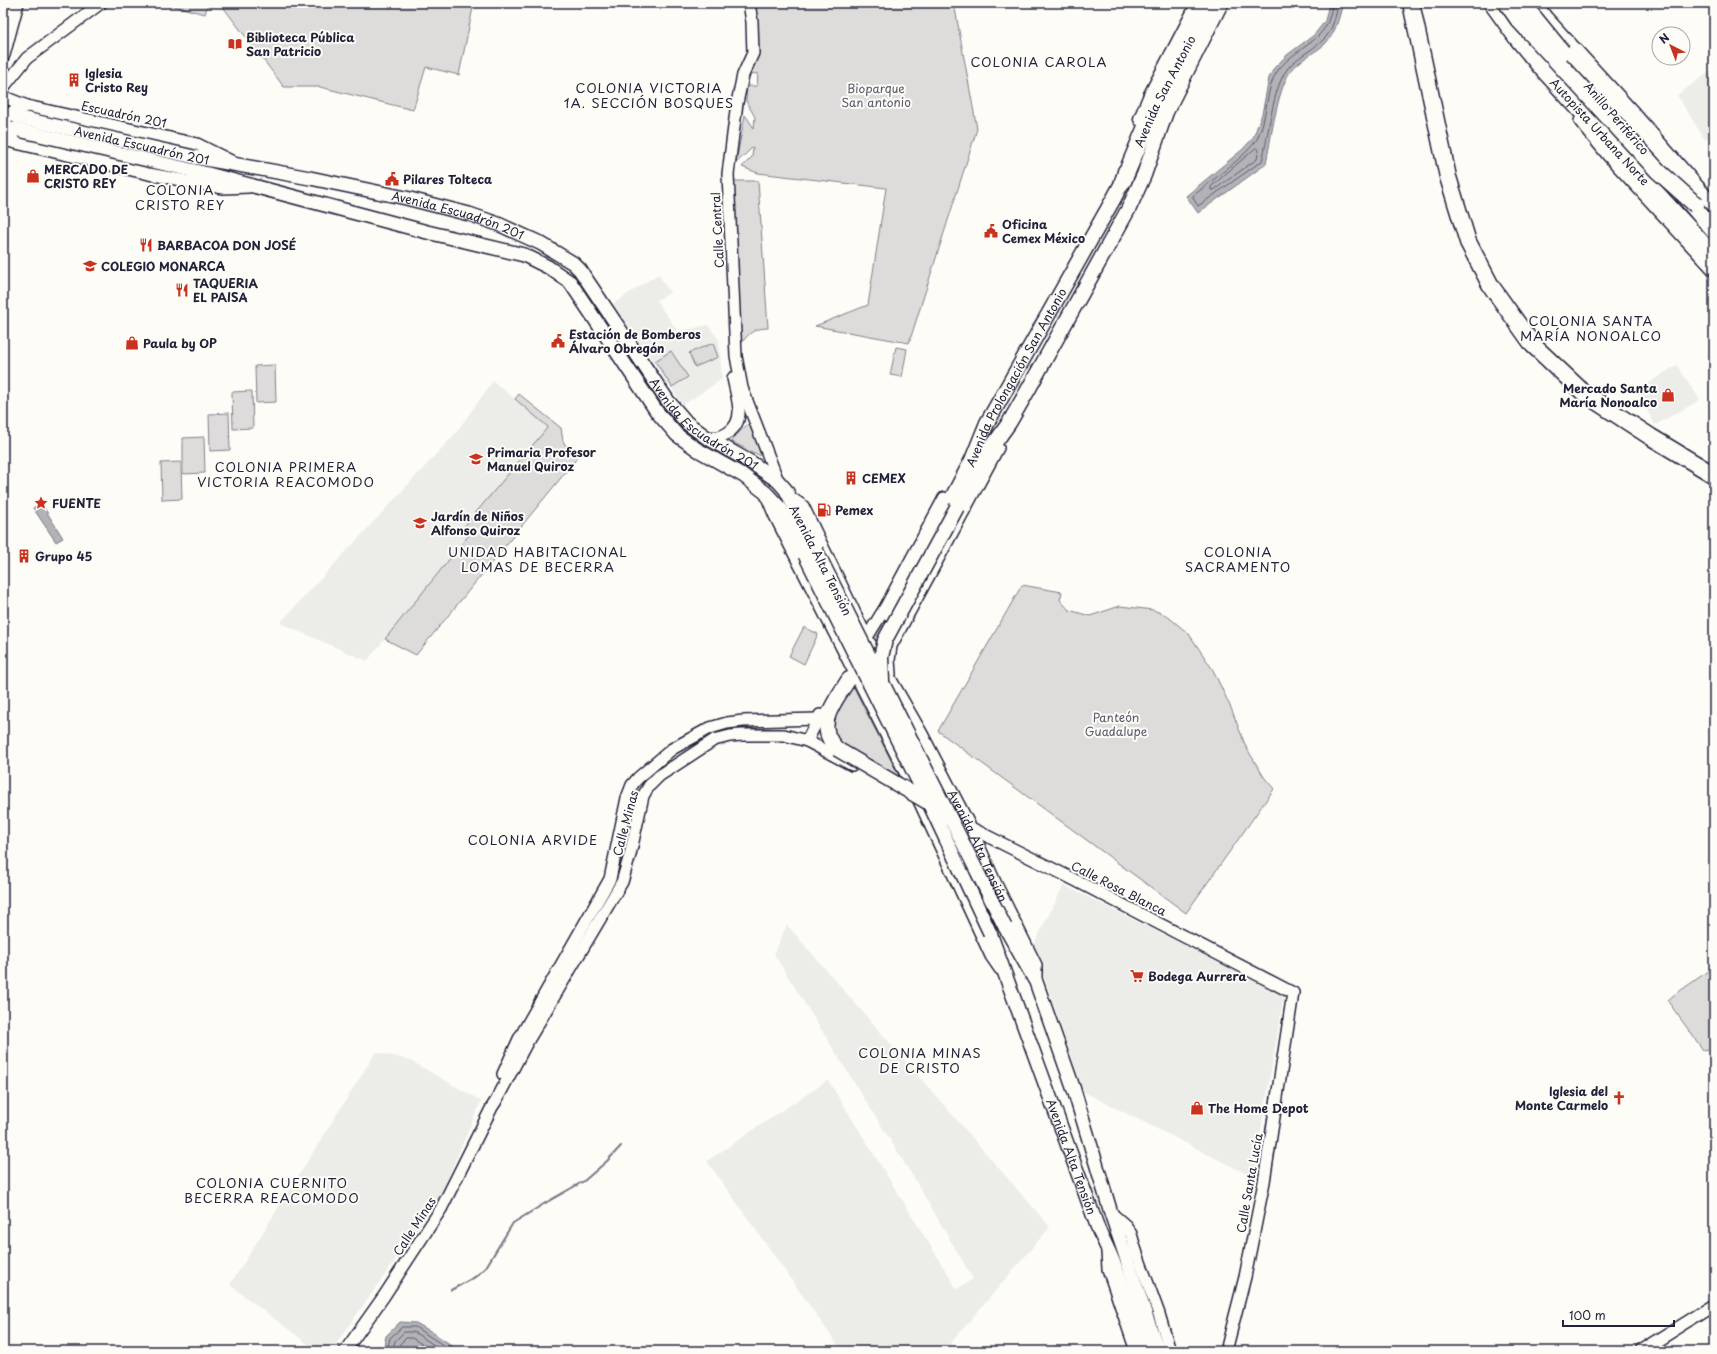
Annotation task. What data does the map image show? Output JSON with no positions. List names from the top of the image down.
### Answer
{
  "streets": {
    "highway": ["Avenida San Antonio", "Anillo Periférico", "Autopista Urbana Norte"],
    "main road": ["Avenida Escuadrón 201", "Avenida Prolongación San Antonio", "Avenida Alta Tensión"],
    "street": [
      "Escuadrón 201",
      "Calle Central",
      "Calle Minas",
      "Calle Rosa Blanca",
      "Calle Santa Lucía"
    ]
  },
  "crossings": [
    ["Avenida San Antonio", "Avenida Prolongación San Antonio"],
    ["Escuadrón 201", "Avenida Escuadrón 201"],
    ["Anillo Periférico", "Autopista Urbana Norte"],
    ["Avenida Escuadrón 201", "Calle Central"],
    ["Avenida Escuadrón 201", "Avenida Alta Tensión"],
    ["Avenida Prolongación San Antonio", "Avenida Alta Tensión"],
    ["Avenida Alta Tensión", "Calle Minas"],
    ["Avenida Alta Tensión", "Calle Rosa Blanca"],
    ["Calle Rosa Blanca", "Calle Santa Lucía"]
  ],
  "districts": [
    "COLONIA CAROLA",
    "COLONIA VICTORIA 1A. SECCIÓN BOSQUES",
    "COLONIA CRISTO REY",
    "COLONIA SANTA MARÍA NONOALCO",
    "COLONIA PRIMERA VICTORIA REACOMODO",
    "UNIDAD HABITACIONAL LOMAS DE BECERRA",
    "COLONIA SACRAMENTO",
    "COLONIA ARVIDE",
    "COLONIA MINAS DE CRISTO",
    "COLONIA CUERNITO BECERRA REACOMODO"
  ],
  "parks": ["Bioparque San antonio", "Panteón Guadalupe"],
  "places": {
    "library": ["Biblioteca Pública San Patricio"],
    "building": ["Iglesia Cristo Rey", "CEMEX", "Grupo 45"],
    "shop": [
      "MERCADO DE CRISTO REY",
      "Paula by OP",
      "Mercado Santa María Nonoalco",
      "The Home Depot"
    ],
    "public building": ["Pilares Tolteca", "Oficina Cemex México", "Estación de Bomberos Álvaro Obregón"],
    "restaurant": ["BARBACOA DON JOSÉ", "TAQUERIA EL PAISA"],
    "school or university": ["COLEGIO MONARCA", "Primaria Profesor Manuel Quiroz", "Jardín de Niños Alfonso Quiroz"],
    "place": ["FUENTE"],
    "fuel station": ["Pemex"],
    "supermarket": ["Bodega Aurrera"],
    "church": ["Iglesia del Monte Carmelo"]
  },
  "scale_bar": "100 m",
  "north": "top left"
}
